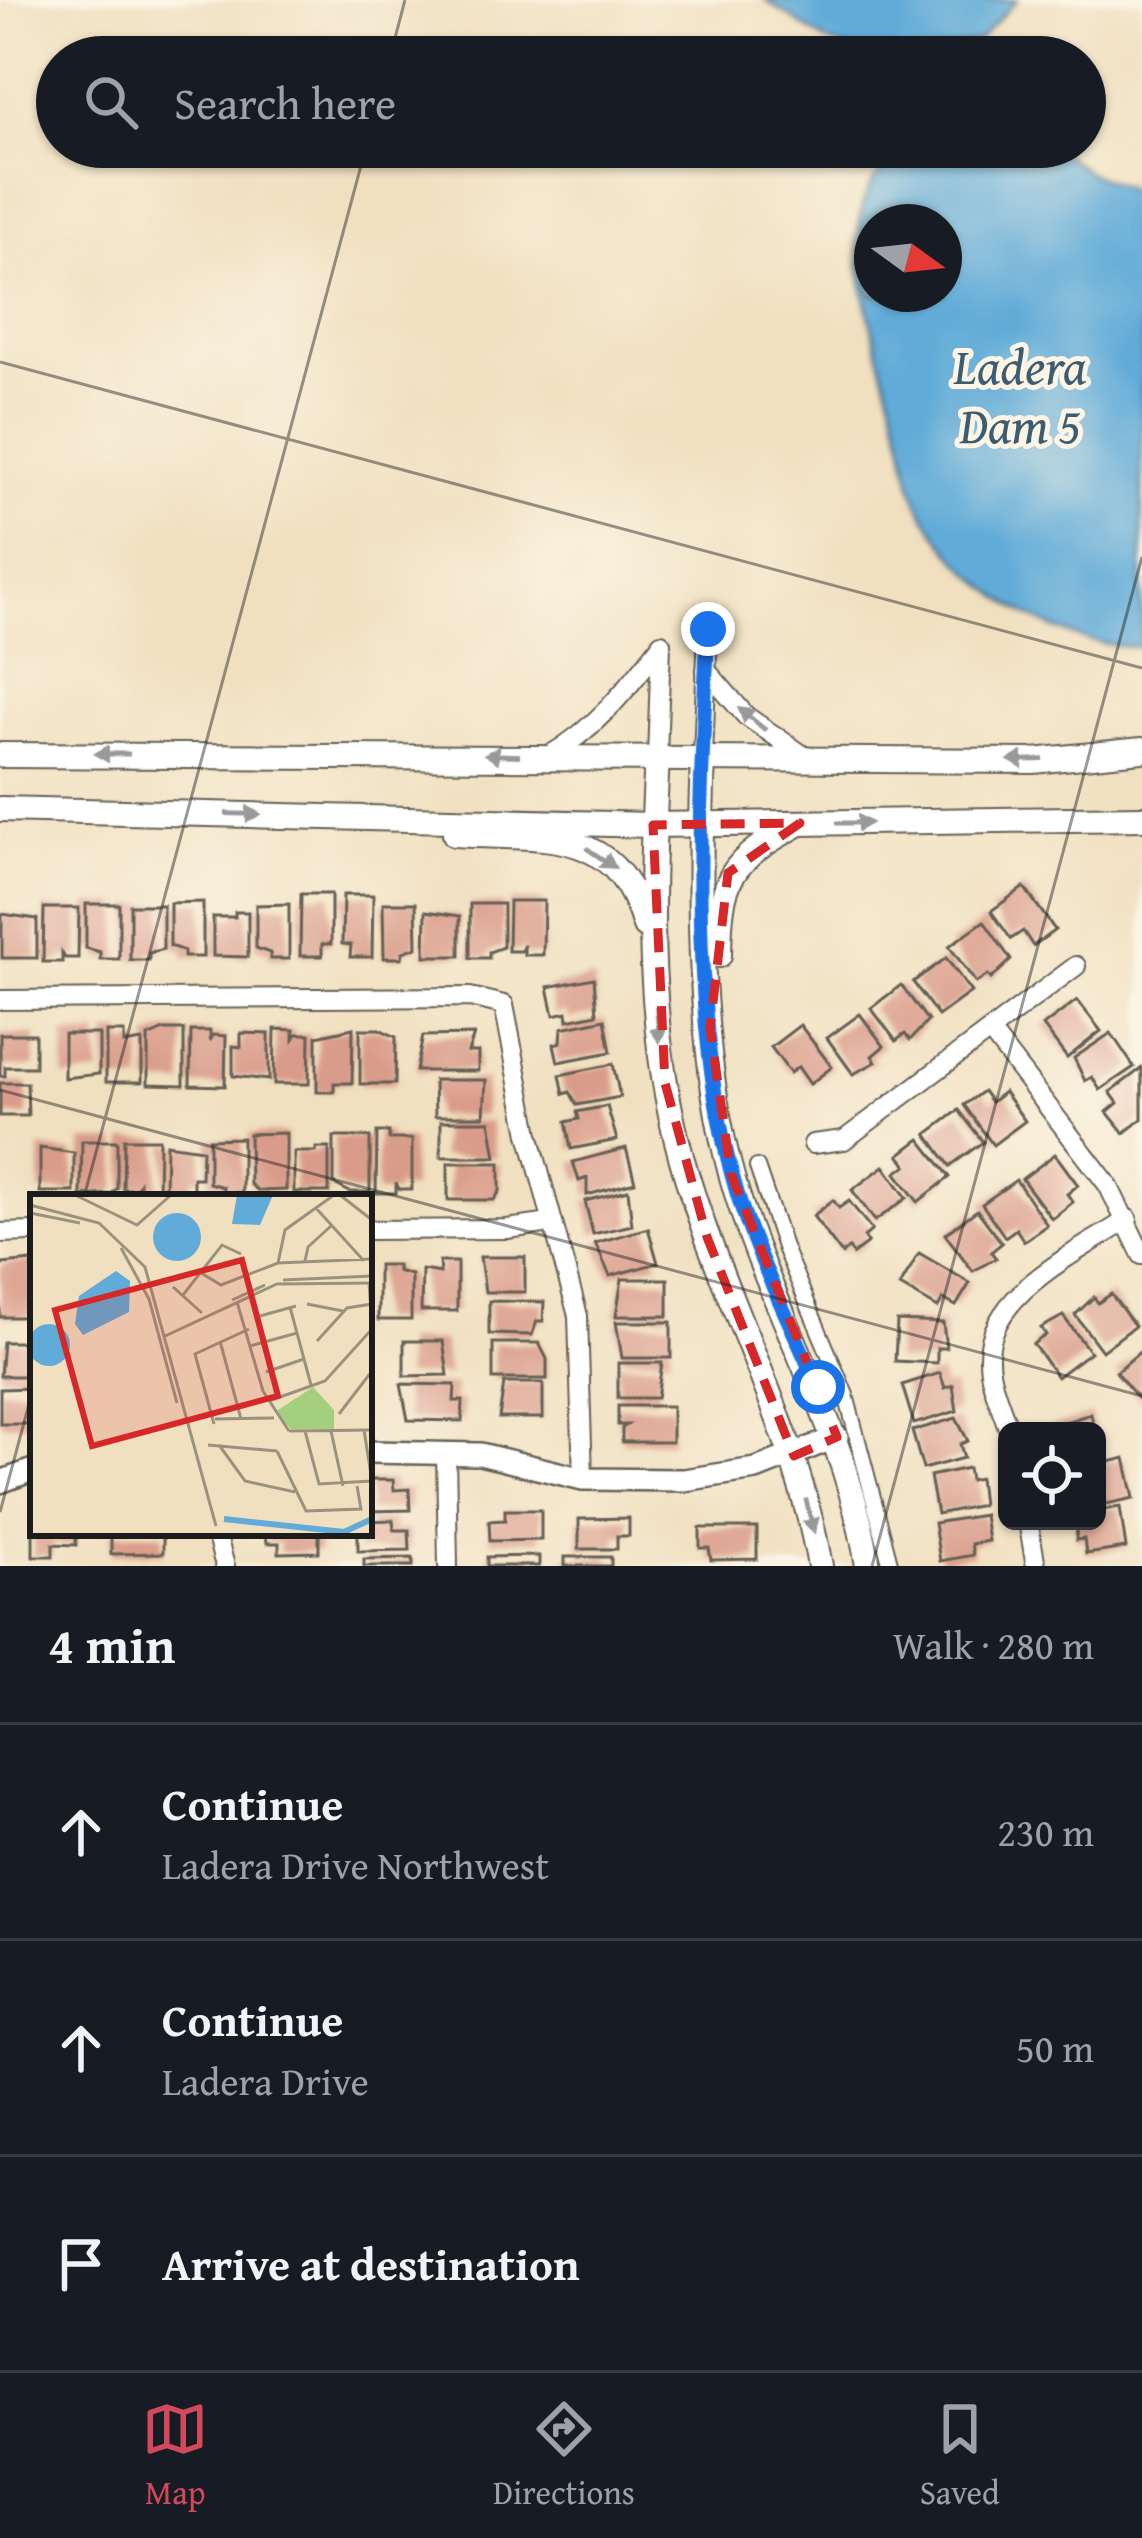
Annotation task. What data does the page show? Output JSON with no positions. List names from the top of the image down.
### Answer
{
  "water": ["Ladera Dam 5"],
  "north": "right",
  "page": {
    "search": "Search here",
    "heading": ["4 min", "Walk · 280 m"],
    "list": [
      ["Continue", "Ladera Drive Northwest", "230 m"],
      ["Continue", "Ladera Drive", "50 m"],
      "Arrive at destination"
    ],
    "nav": ["Map", "Directions", "Saved"]
  }
}
